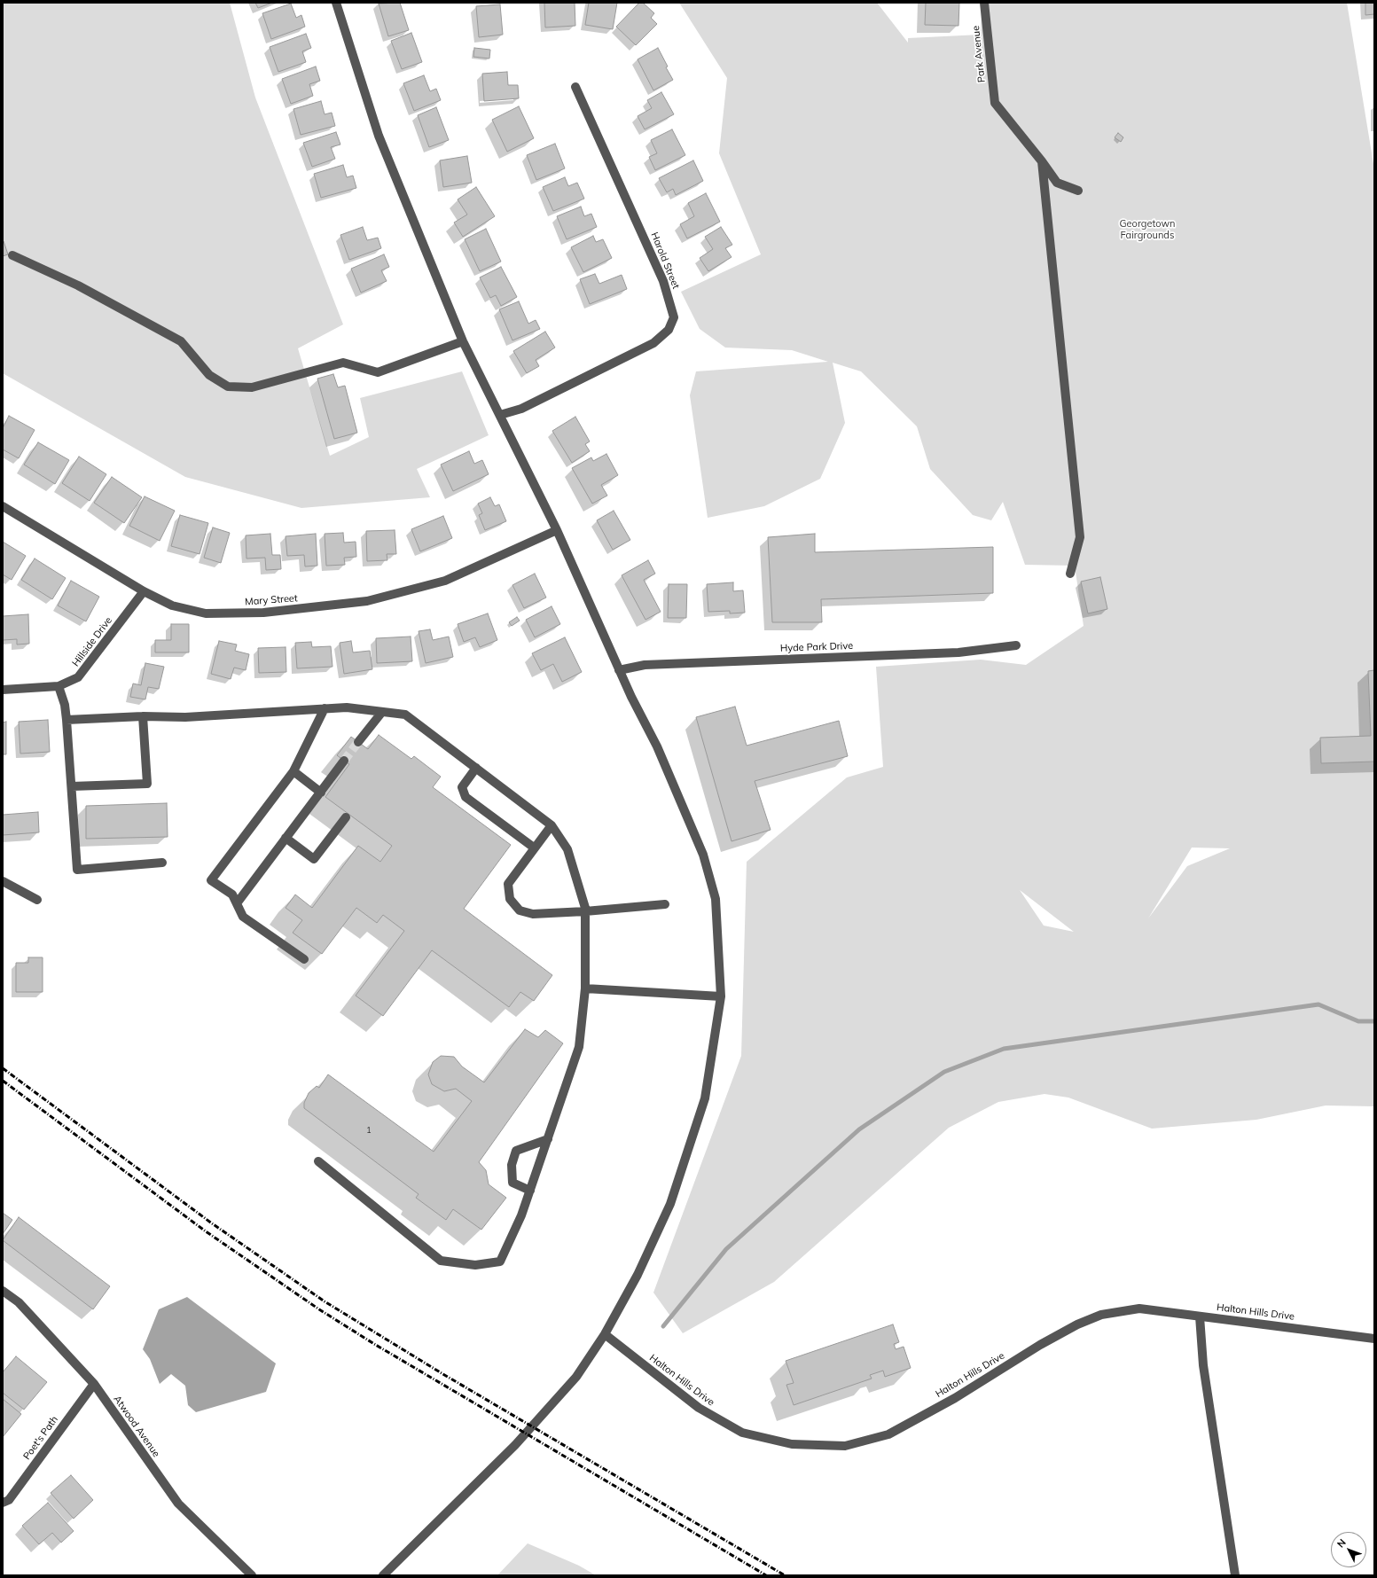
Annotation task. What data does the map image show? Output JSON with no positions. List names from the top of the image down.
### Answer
{
  "streets": {
    "street": [
      "Park Avenue",
      "Harold Street",
      "Mary Street",
      "Hillside Drive",
      "Hyde Park Drive",
      "Halton Hills Drive",
      "Atwood Avenue",
      "Poet's Path"
    ]
  },
  "crossings": [
    ["Mary Street", "Hillside Drive"],
    ["Atwood Avenue", "Poet's Path"]
  ],
  "parks": ["Georgetown Fairgrounds"],
  "house_numbers": ["1"],
  "north": "top left"
}
